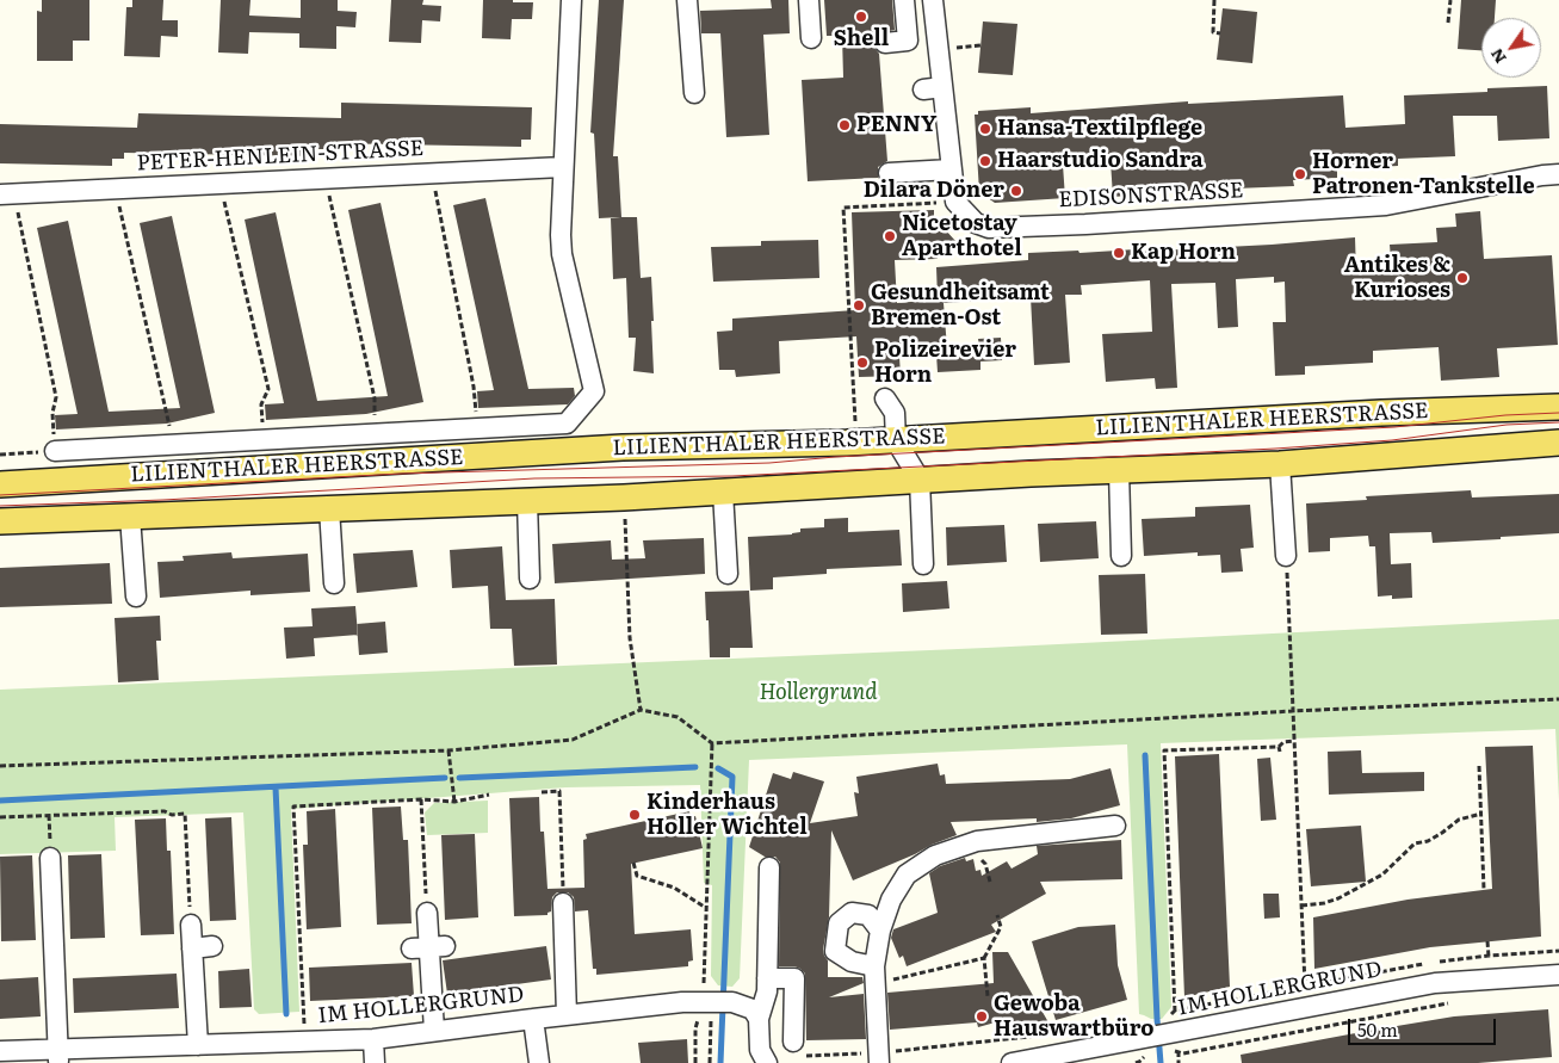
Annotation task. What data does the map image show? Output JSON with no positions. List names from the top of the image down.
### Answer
{
  "streets": {
    "main road": ["LILIENTHALER HEERSTRASSE"],
    "street": ["PETER-HENLEIN-STRASSE", "EDISONSTRASSE", "IM HOLLERGRUND"]
  },
  "parks": ["Hollergrund"],
  "places": [
    "Shell",
    "PENNY",
    "Hansa-Textilpflege",
    "Haarstudio Sandra",
    "Horner Patronen-Tankstelle",
    "Dilara Döner",
    "Nicetostay Aparthotel",
    "Kap Horn",
    "Antikes & Kurioses",
    "Gesundheitsamt Bremen-Ost",
    "Polizeirevier Horn",
    "Kinderhaus Holler Wichtel",
    "Gewoba Hauswartbüro"
  ],
  "scale_bar": "50 m",
  "north": "bottom left"
}
